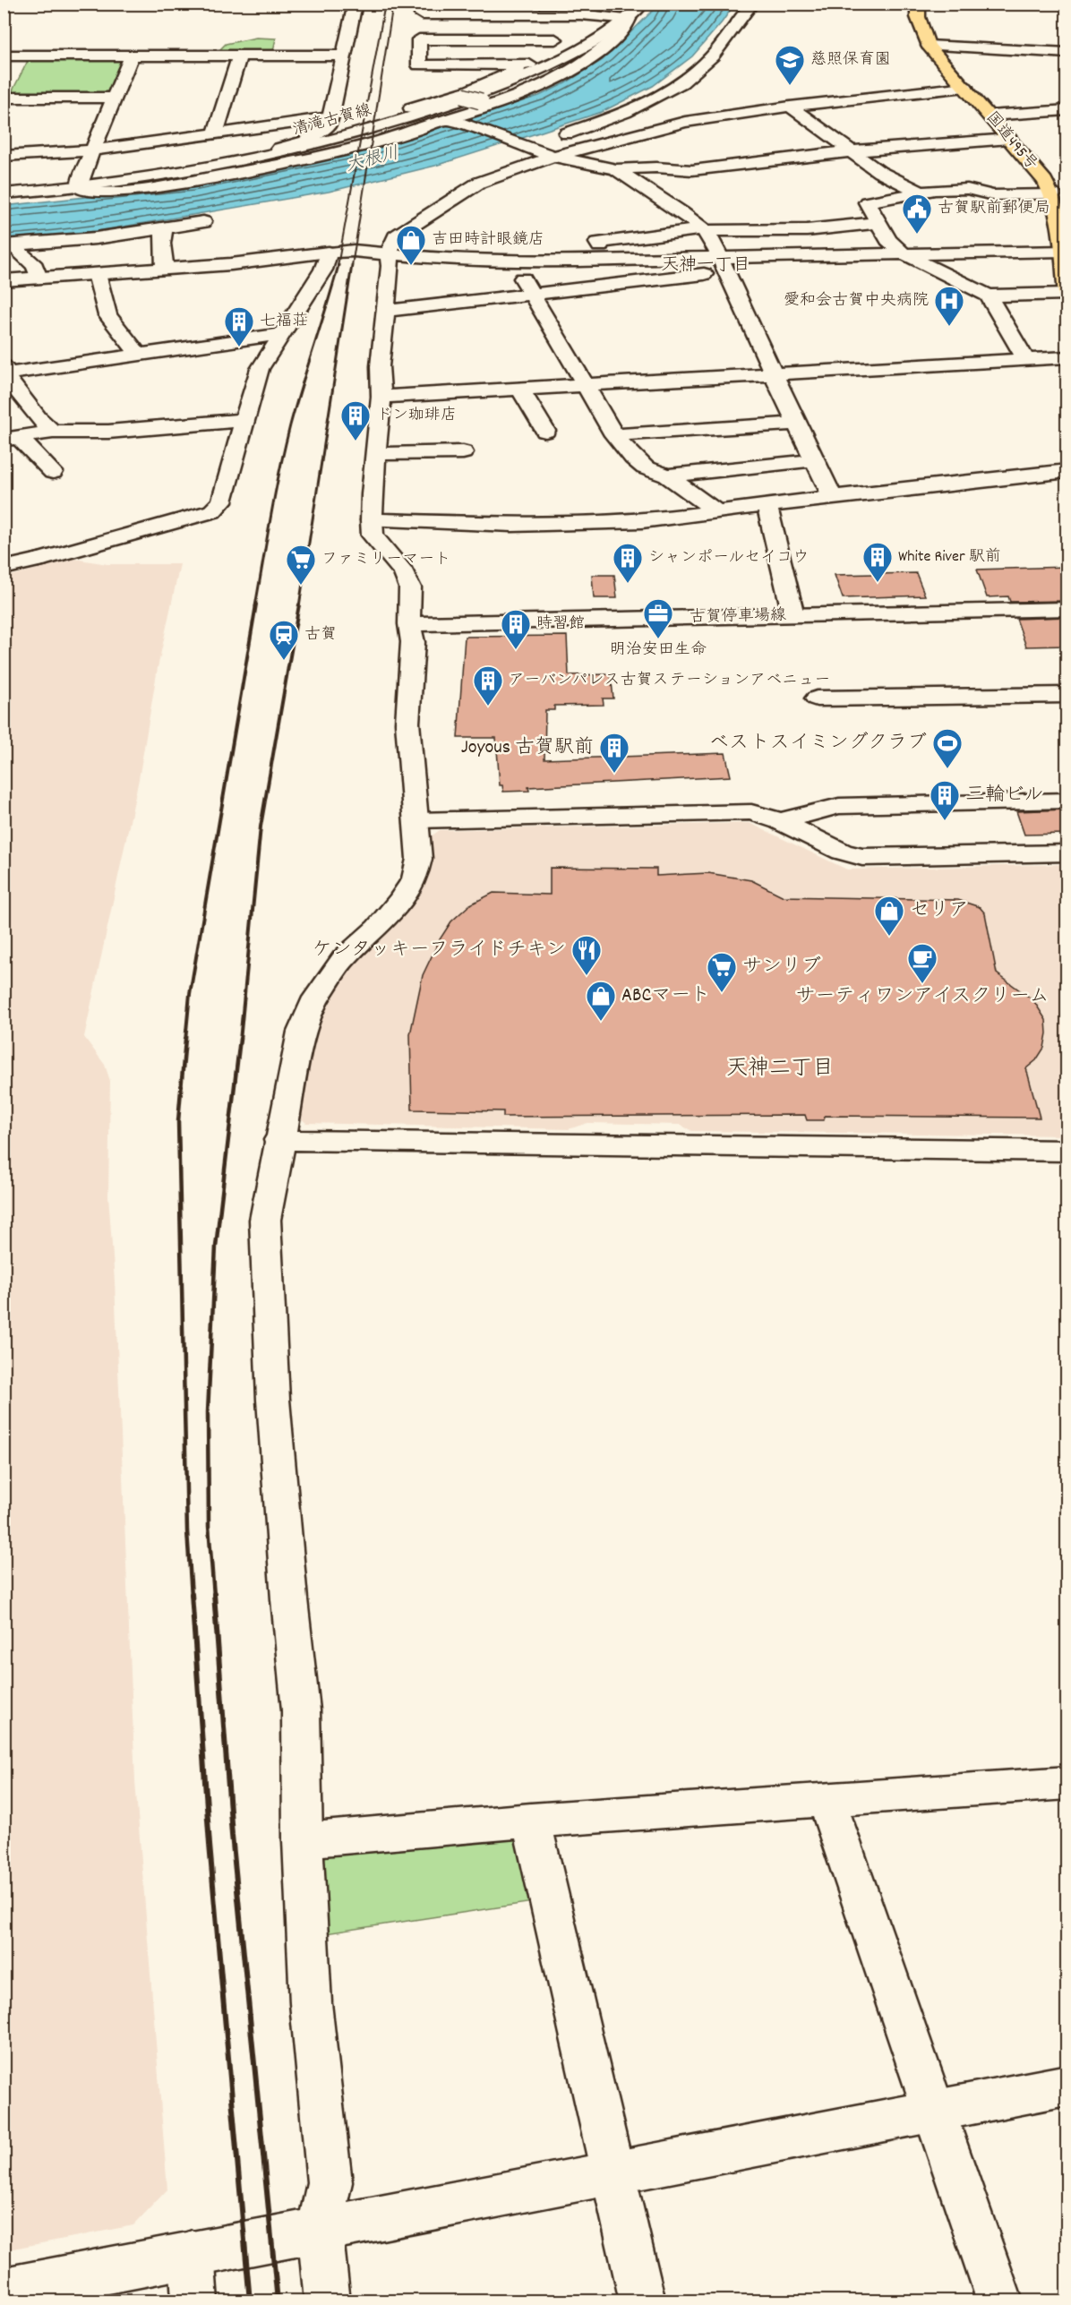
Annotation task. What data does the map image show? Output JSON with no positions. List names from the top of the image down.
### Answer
{
  "streets": {
    "highway": ["国道495号"],
    "street": ["清滝古賀線", "古賀停車場線"]
  },
  "districts": ["天神一丁目", "天神二丁目"],
  "water": ["大根川"],
  "places": {
    "school or university": ["慈照保育園"],
    "public building": ["古賀駅前郵便局"],
    "shop": ["吉田時計眼鏡店", "セリア", "ABCマート"],
    "hospital": ["愛和会古賀中央病院"],
    "building": [
      "七福荘",
      "ドン珈琲店",
      "White River 駅前",
      "シャンポールセイコウ",
      "時習館",
      "アーバンパレス古賀ステーションアベニュー",
      "Joyous 古賀駅前",
      "三輪ビル"
    ],
    "supermarket": ["ファミリーマート", "サンリブ"],
    "office": ["明治安田生命"],
    "station": ["古賀"],
    "sports": ["ベストスイミングクラブ"],
    "restaurant": ["ケンタッキーフライドチキン"],
    "cafe": ["サーティワンアイスクリーム"]
  }
}
